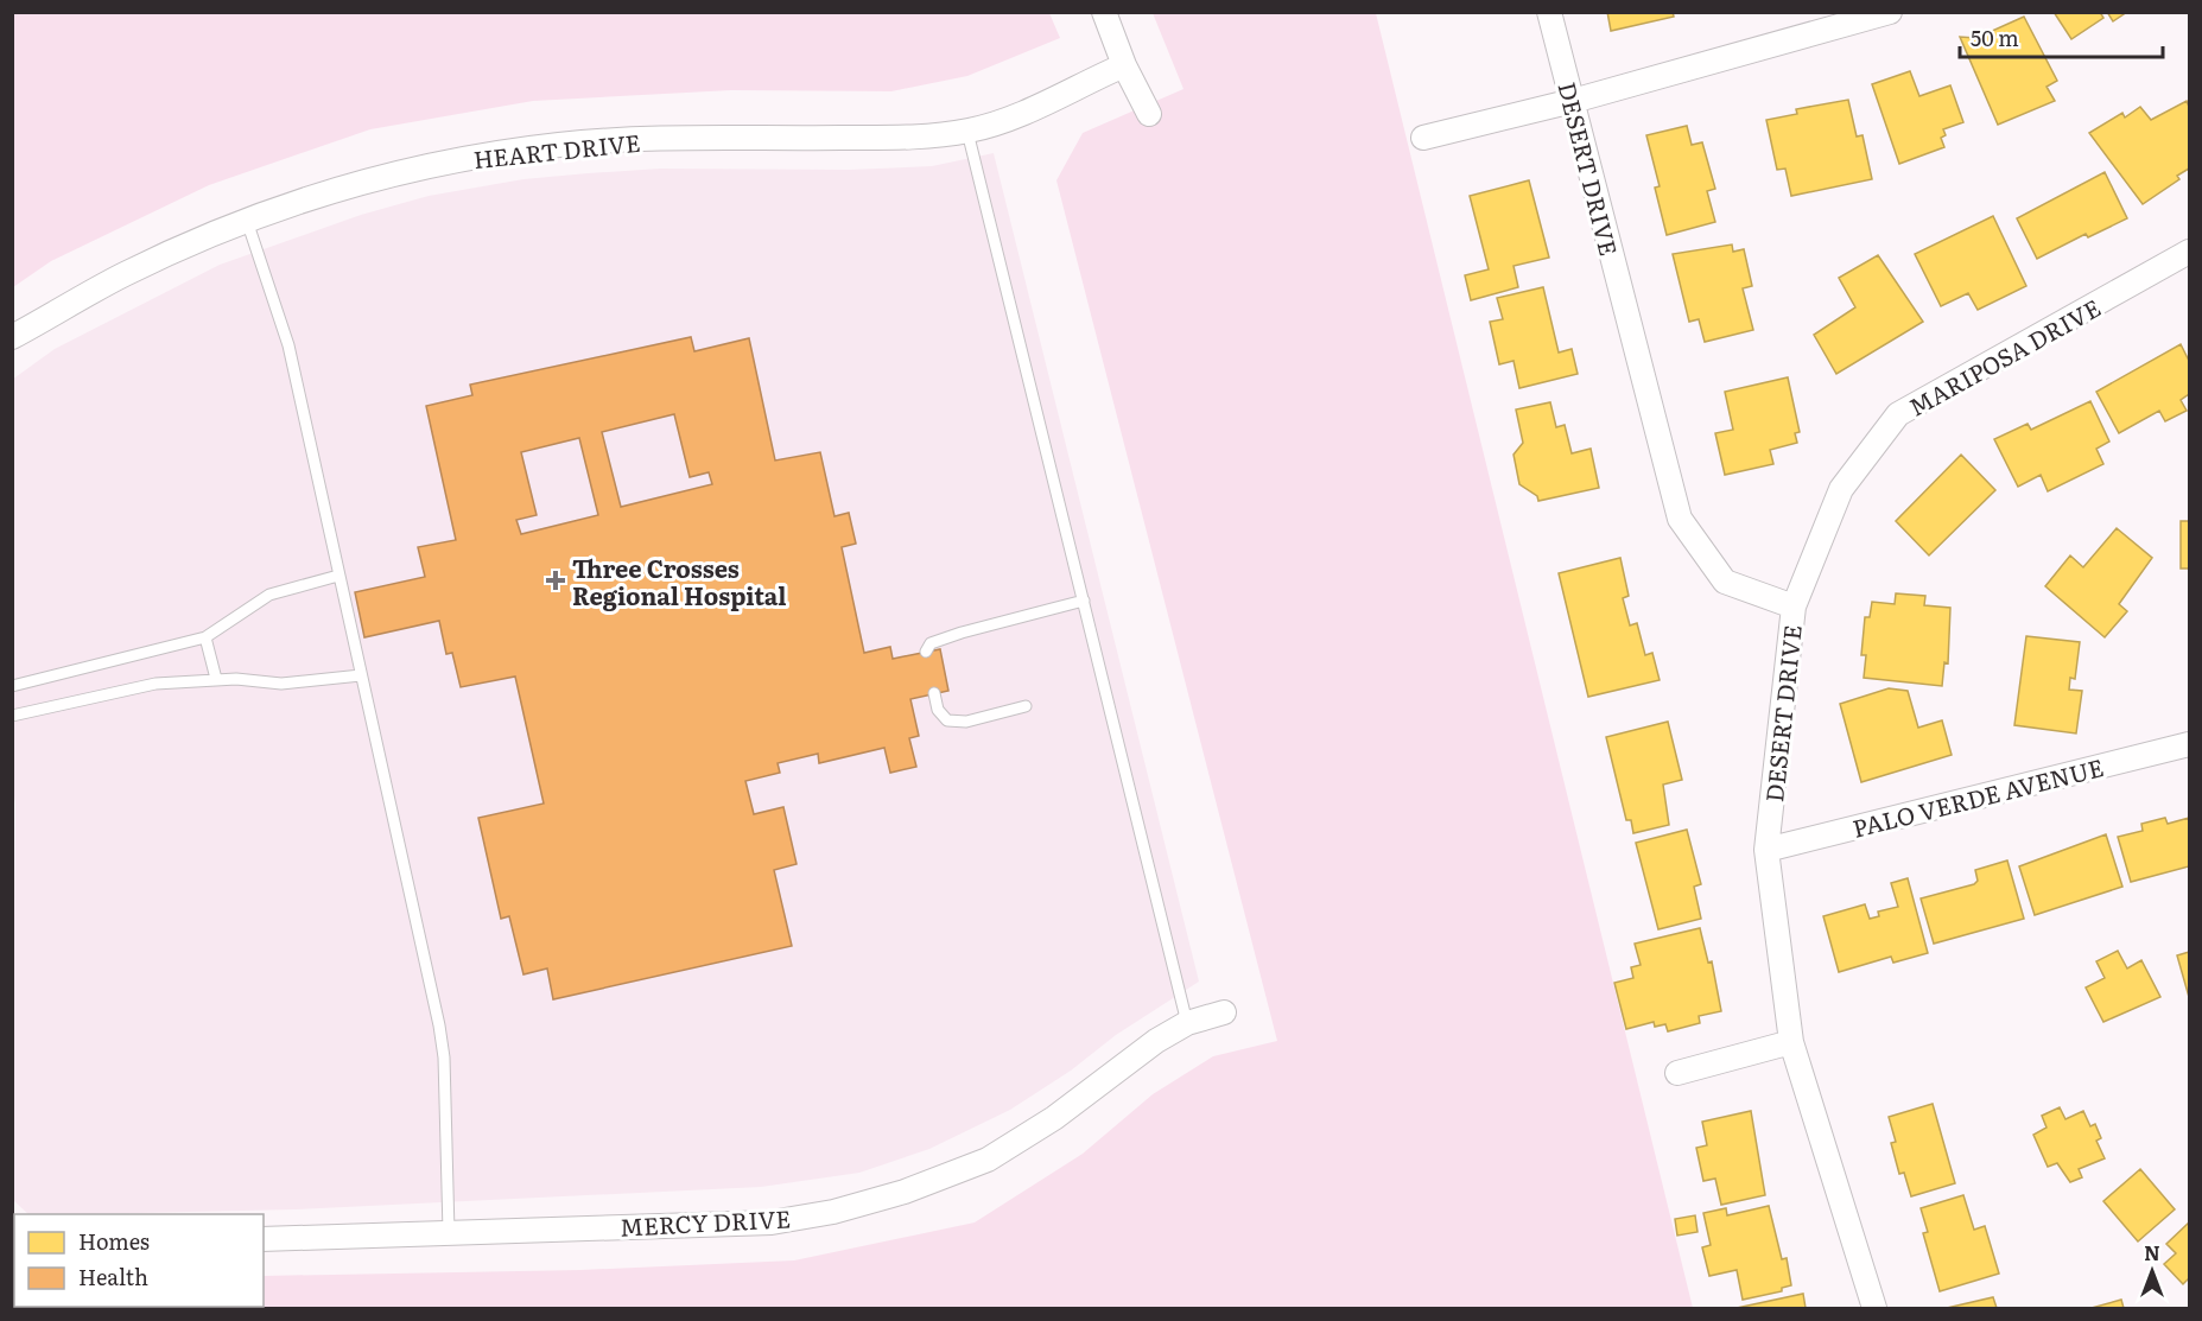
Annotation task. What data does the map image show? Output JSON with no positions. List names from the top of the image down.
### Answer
{
  "streets": {
    "street": [
      "HEART DRIVE",
      "DESERT DRIVE",
      "MARIPOSA DRIVE",
      "PALO VERDE AVENUE",
      "MERCY DRIVE"
    ]
  },
  "crossings": [
    ["DESERT DRIVE", "MARIPOSA DRIVE"],
    ["DESERT DRIVE", "PALO VERDE AVENUE"]
  ],
  "places": {
    "health": ["Three Crosses Regional Hospital"]
  },
  "legend": ["Homes", "Health"],
  "scale_bar": "50 m",
  "north": "top"
}
